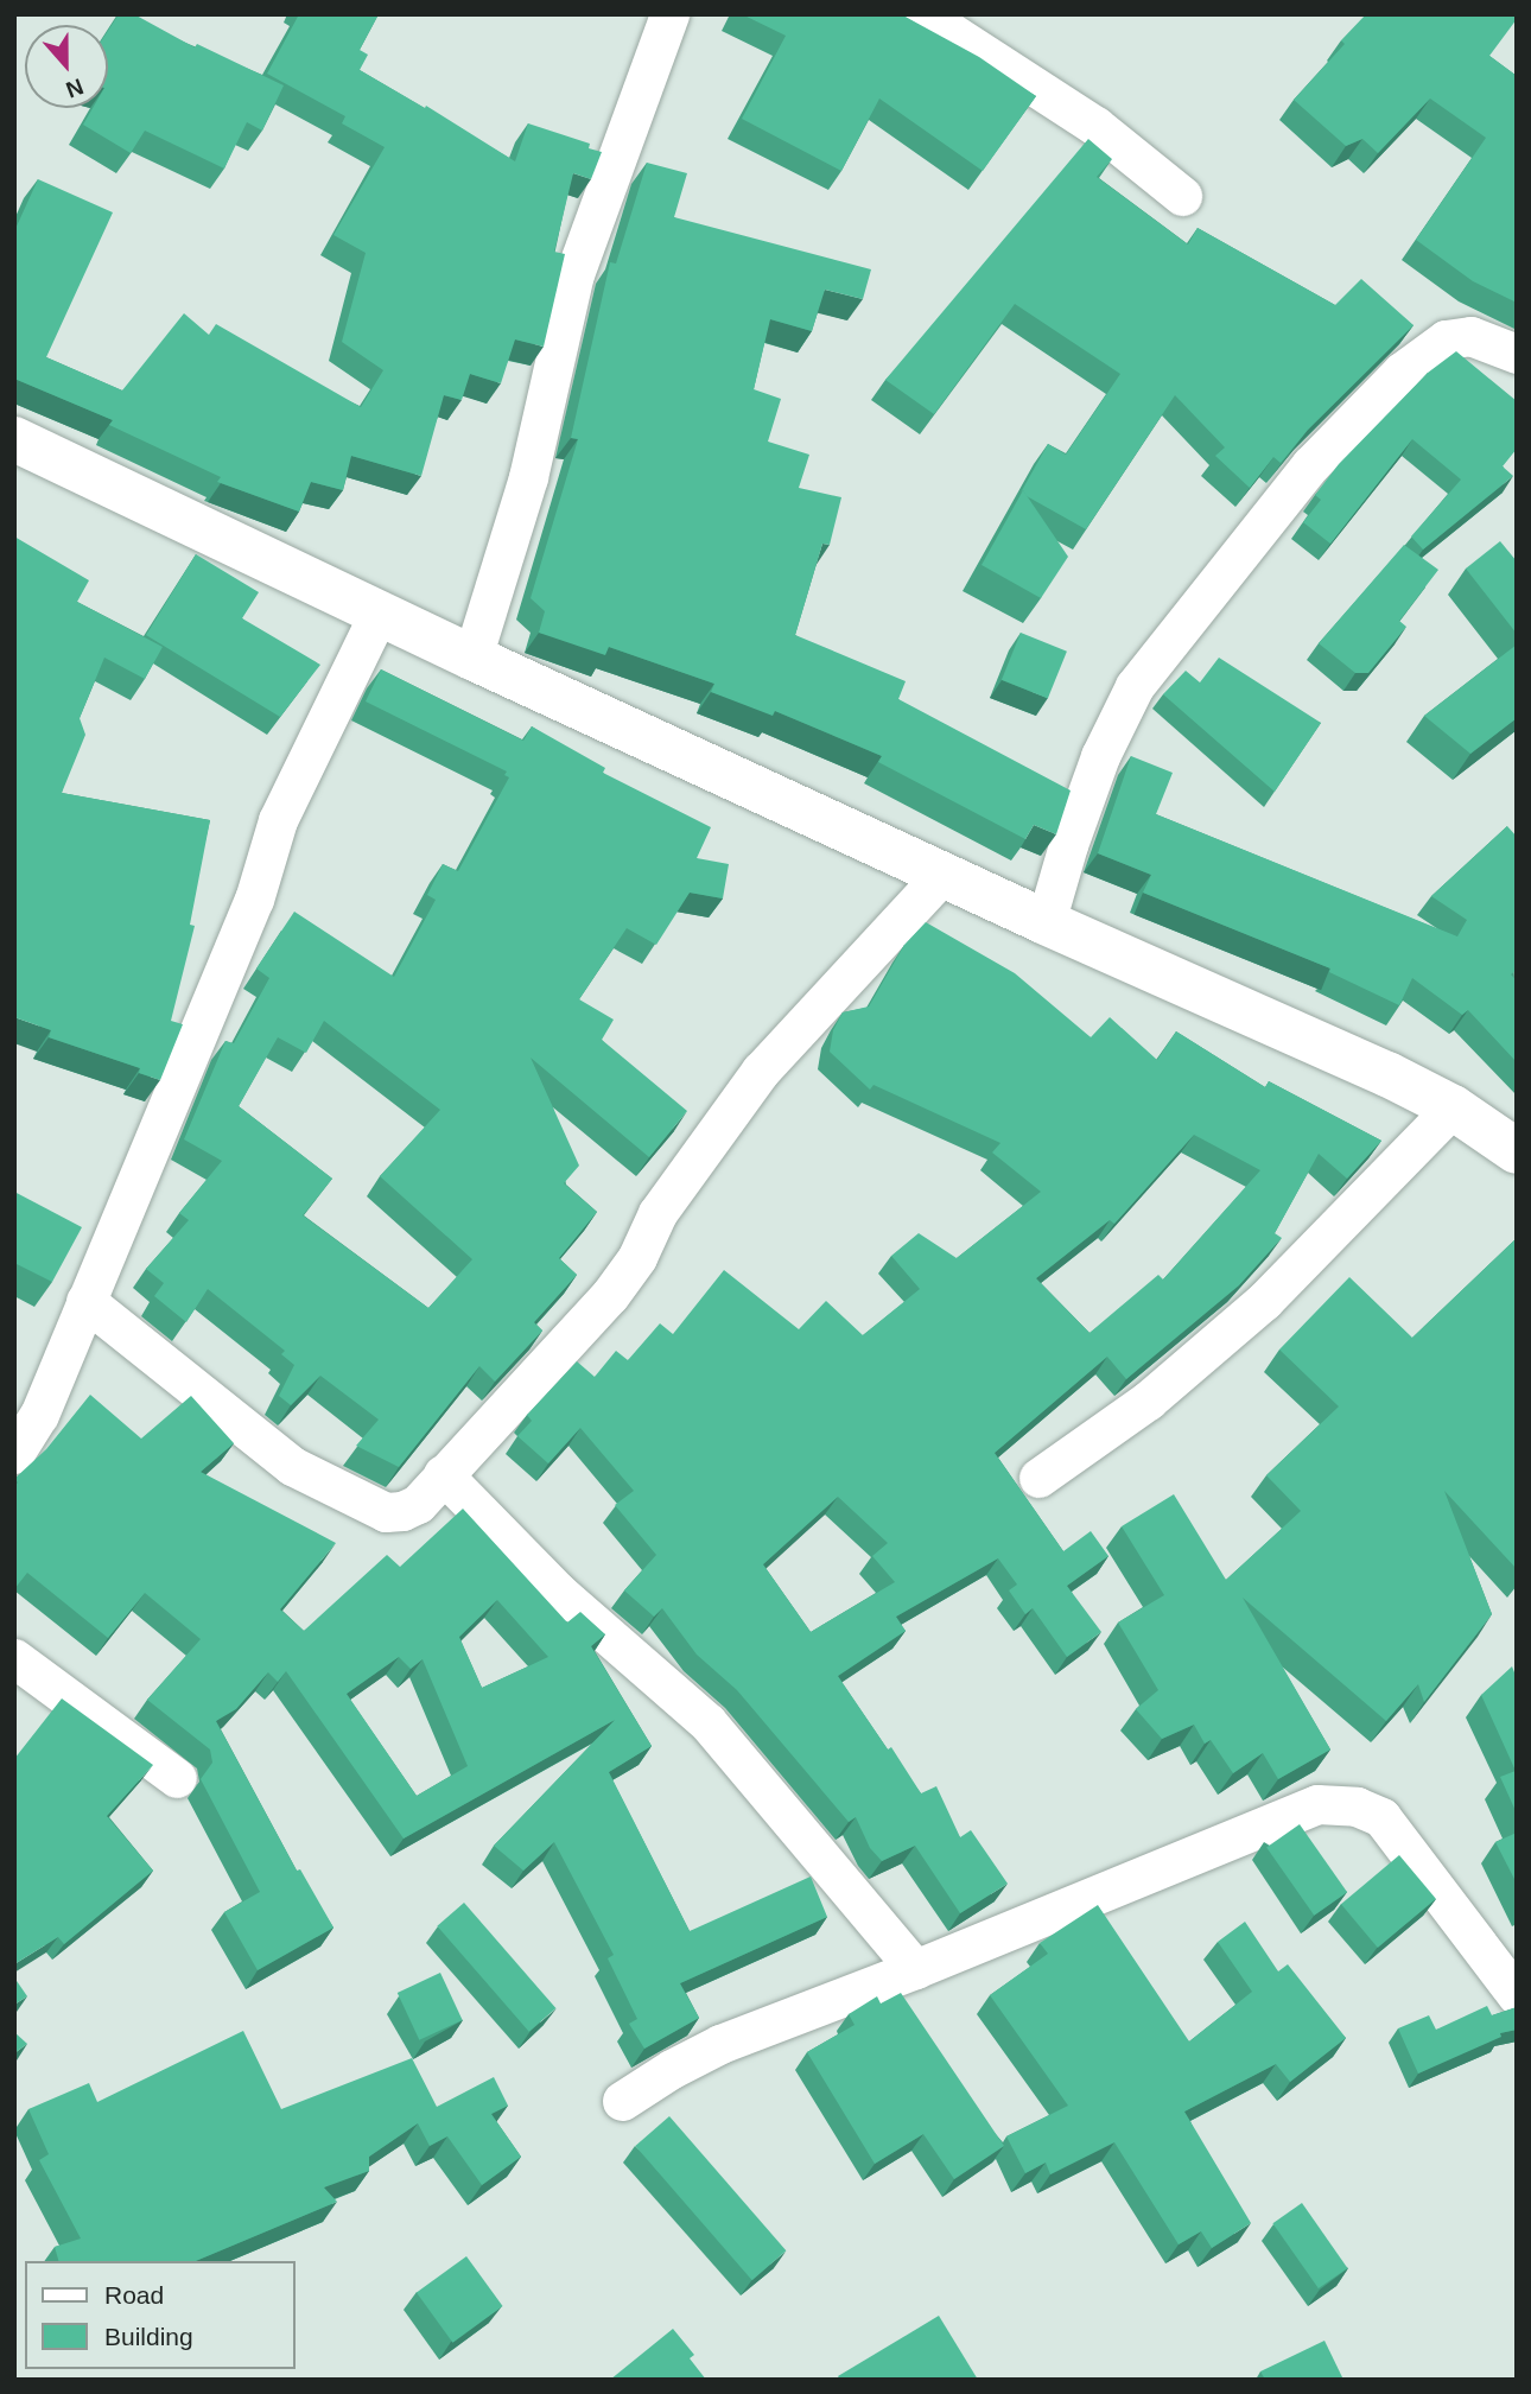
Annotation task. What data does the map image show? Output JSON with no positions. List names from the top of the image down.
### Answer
{
  "legend": ["Road", "Building"],
  "north": "bottom"
}
